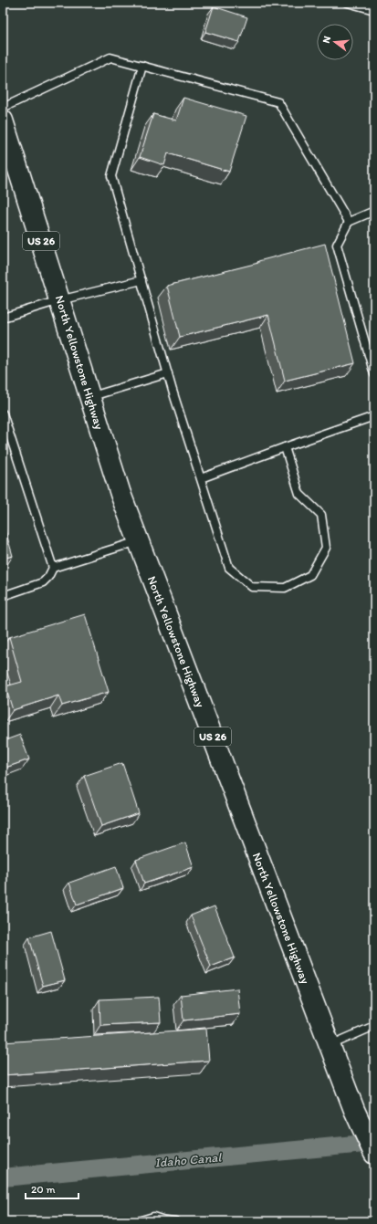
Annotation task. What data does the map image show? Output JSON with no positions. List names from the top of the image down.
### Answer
{
  "streets": {
    "highway": ["US 26", "North Yellowstone Highway"]
  },
  "water": ["Idaho Canal"],
  "scale_bar": "20 m",
  "north": "left"
}
